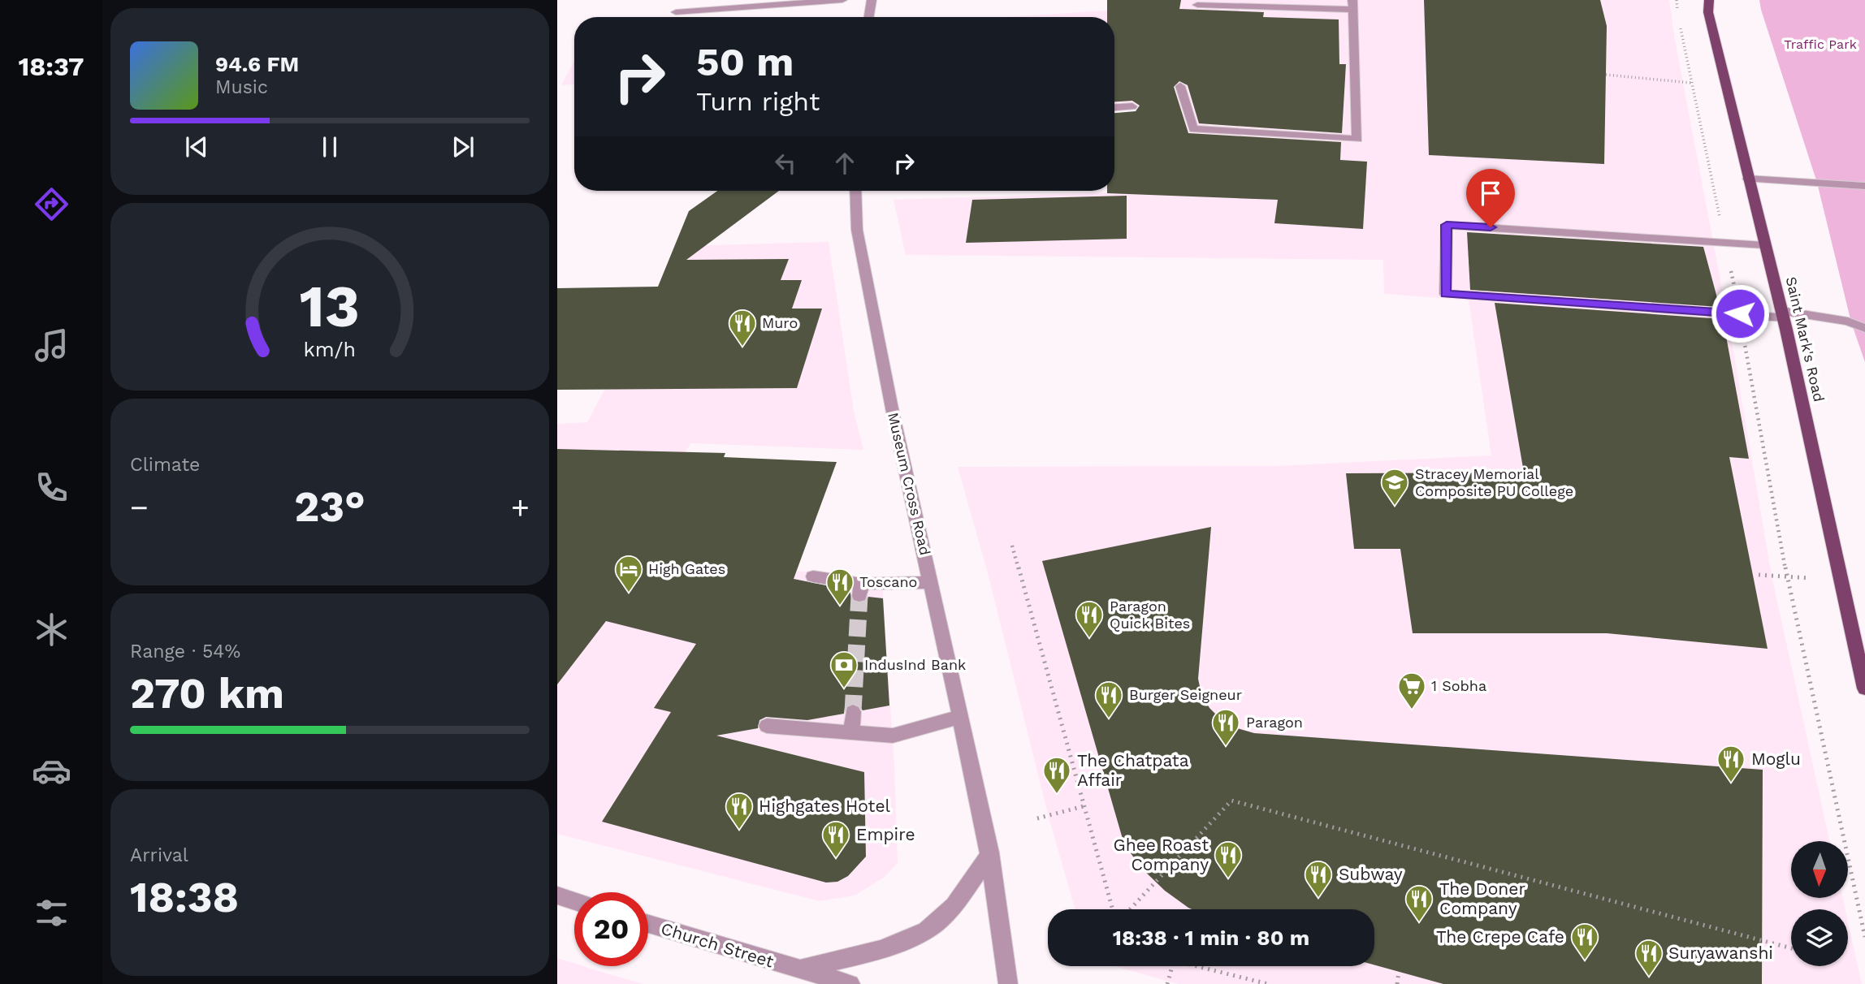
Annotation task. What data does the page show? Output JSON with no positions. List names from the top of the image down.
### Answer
{
  "streets": {
    "main road": ["Saint Mark's Road"],
    "street": ["Museum Cross Road", "Church Street"]
  },
  "parks": ["Traffic Park"],
  "places": {
    "restaurant": [
      "Muro",
      "Toscano",
      "Paragon Quick Bites",
      "Burger Seigneur",
      "Paragon",
      "Moglu",
      "The Chatpata Affair",
      "Highgates Hotel",
      "Empire",
      "Ghee Roast Company",
      "Subway",
      "The Doner Company",
      "The Crepe Cafe",
      "Suryawanshi"
    ],
    "school or university": ["Stracey Memorial Composite PU College"],
    "hotel": ["High Gates"],
    "bank": ["IndusInd Bank"],
    "supermarket": ["1 Sobha"]
  },
  "north": "bottom",
  "page": {
    "tabs": "18:37",
    "turn": ["50 m", "Turn right"],
    "song": ["94.6 FM", "Music"],
    "tile": [
      "Climate",
      ["Range · 54%", "270 km"],
      ["Arrival", "18:38"]
    ],
    "heat": ["−", "23°", "+"],
    "limit": "20",
    "trip": "18:38 · 1 min · 80 m",
    "gauge": ["13", "km/h"]
  }
}
